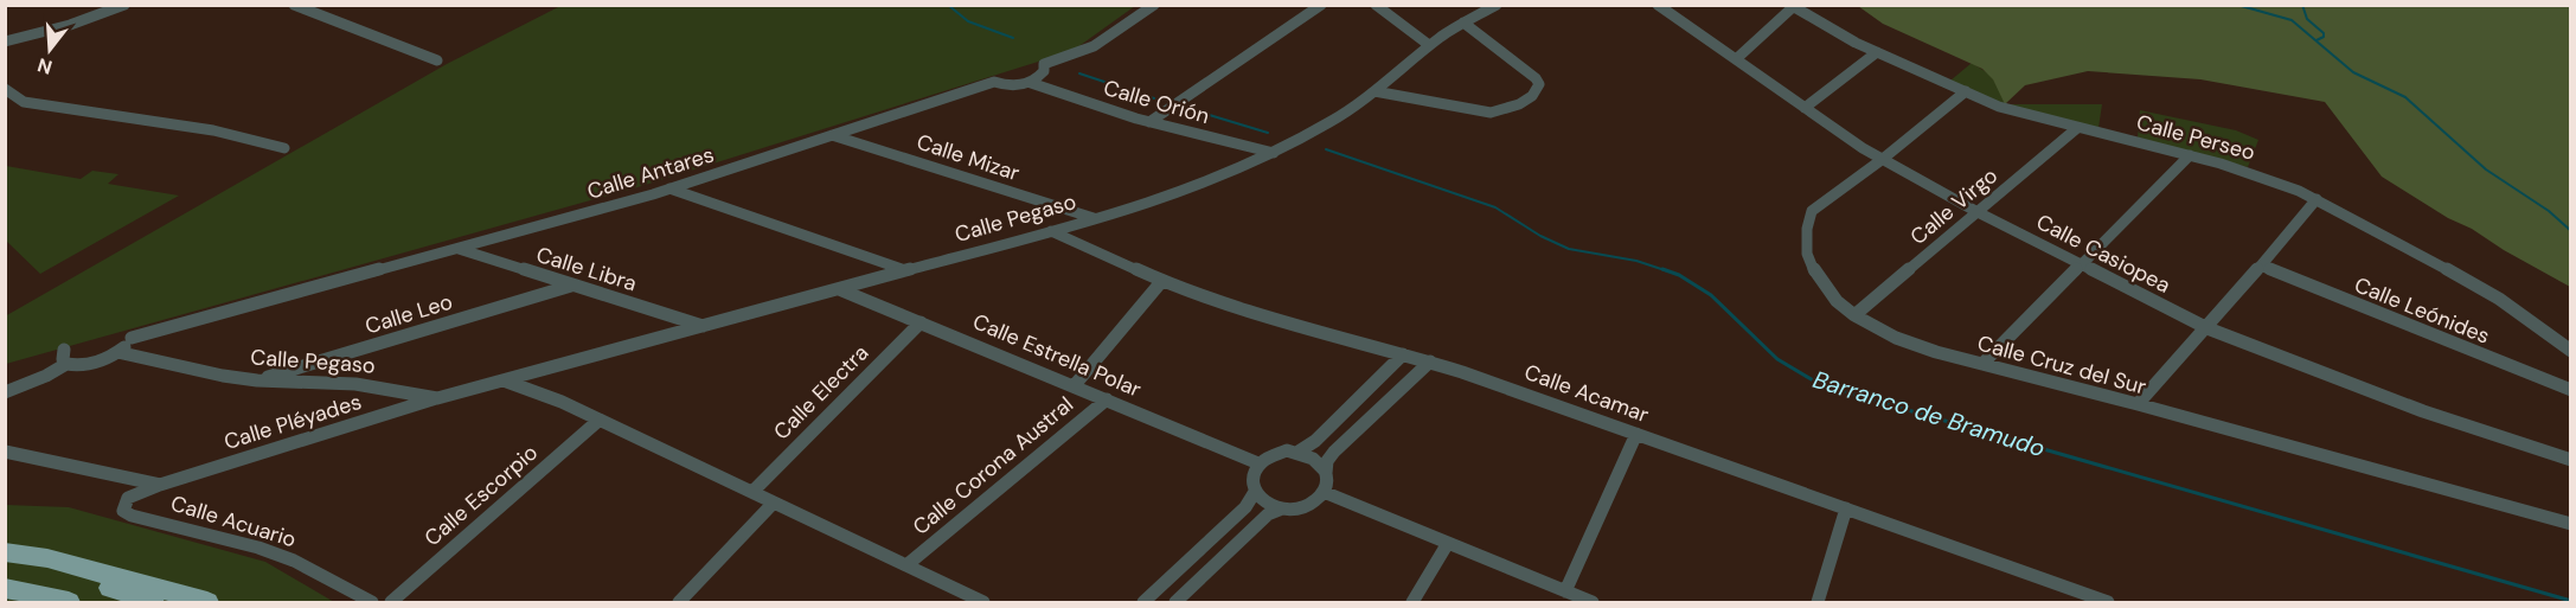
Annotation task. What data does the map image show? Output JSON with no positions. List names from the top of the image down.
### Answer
{
  "streets": {
    "street": [
      "Calle Orión",
      "Calle Perseo",
      "Calle Mizar",
      "Calle Antares",
      "Calle Virgo",
      "Calle Pegaso",
      "Calle Casiopea",
      "Calle Libra",
      "Calle Leónides",
      "Calle Leo",
      "Calle Estrella Polar",
      "Calle Cruz del Sur",
      "Calle Electra",
      "Calle Acamar",
      "Calle Pléyades",
      "Calle Corona Austral",
      "Calle Escorpio",
      "Calle Acuario"
    ]
  },
  "crossings": [
    ["Calle Orión", "Calle Antares"],
    ["Calle Orión", "Calle Pegaso"],
    ["Calle Perseo", "Calle Virgo"],
    ["Calle Perseo", "Calle Cruz del Sur"],
    ["Calle Mizar", "Calle Antares"],
    ["Calle Mizar", "Calle Pegaso"],
    ["Calle Antares", "Calle Pegaso"],
    ["Calle Antares", "Calle Libra"],
    ["Calle Virgo", "Calle Casiopea"],
    ["Calle Virgo", "Calle Cruz del Sur"],
    ["Calle Pegaso", "Calle Libra"],
    ["Calle Pegaso", "Calle Leo"],
    ["Calle Pegaso", "Calle Estrella Polar"],
    ["Calle Pegaso", "Calle Acamar"],
    ["Calle Pegaso", "Calle Pléyades"],
    ["Calle Casiopea", "Calle Cruz del Sur"],
    ["Calle Libra", "Calle Leo"],
    ["Calle Estrella Polar", "Calle Electra"],
    ["Calle Estrella Polar", "Calle Corona Austral"],
    ["Calle Pléyades", "Calle Acuario"]
  ],
  "water": ["Barranco de Bramudo"],
  "north": "bottom"
}
